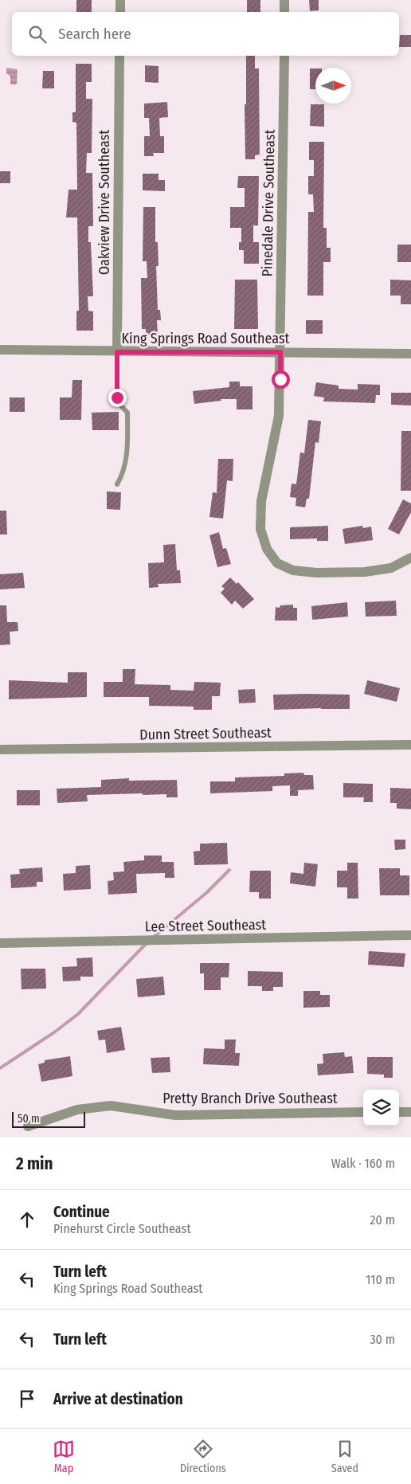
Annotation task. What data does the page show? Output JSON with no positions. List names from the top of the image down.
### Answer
{
  "streets": {
    "street": [
      "Oakview Drive Southeast",
      "Pinedale Drive Southeast",
      "King Springs Road Southeast",
      "Dunn Street Southeast",
      "Lee Street Southeast",
      "Pretty Branch Drive Southeast"
    ]
  },
  "crossings": [
    ["Oakview Drive Southeast", "King Springs Road Southeast"],
    ["Pinedale Drive Southeast", "King Springs Road Southeast"]
  ],
  "scale_bar": "50 m",
  "north": "right",
  "page": {
    "search": "Search here",
    "scale": "50 m",
    "heading": ["2 min", "Walk · 160 m"],
    "list": [
      ["Continue", "Pinehurst Circle Southeast", "20 m"],
      ["Turn left", "King Springs Road Southeast", "110 m"],
      ["Turn left", "30 m"],
      "Arrive at destination"
    ],
    "nav": ["Map", "Directions", "Saved"]
  }
}
